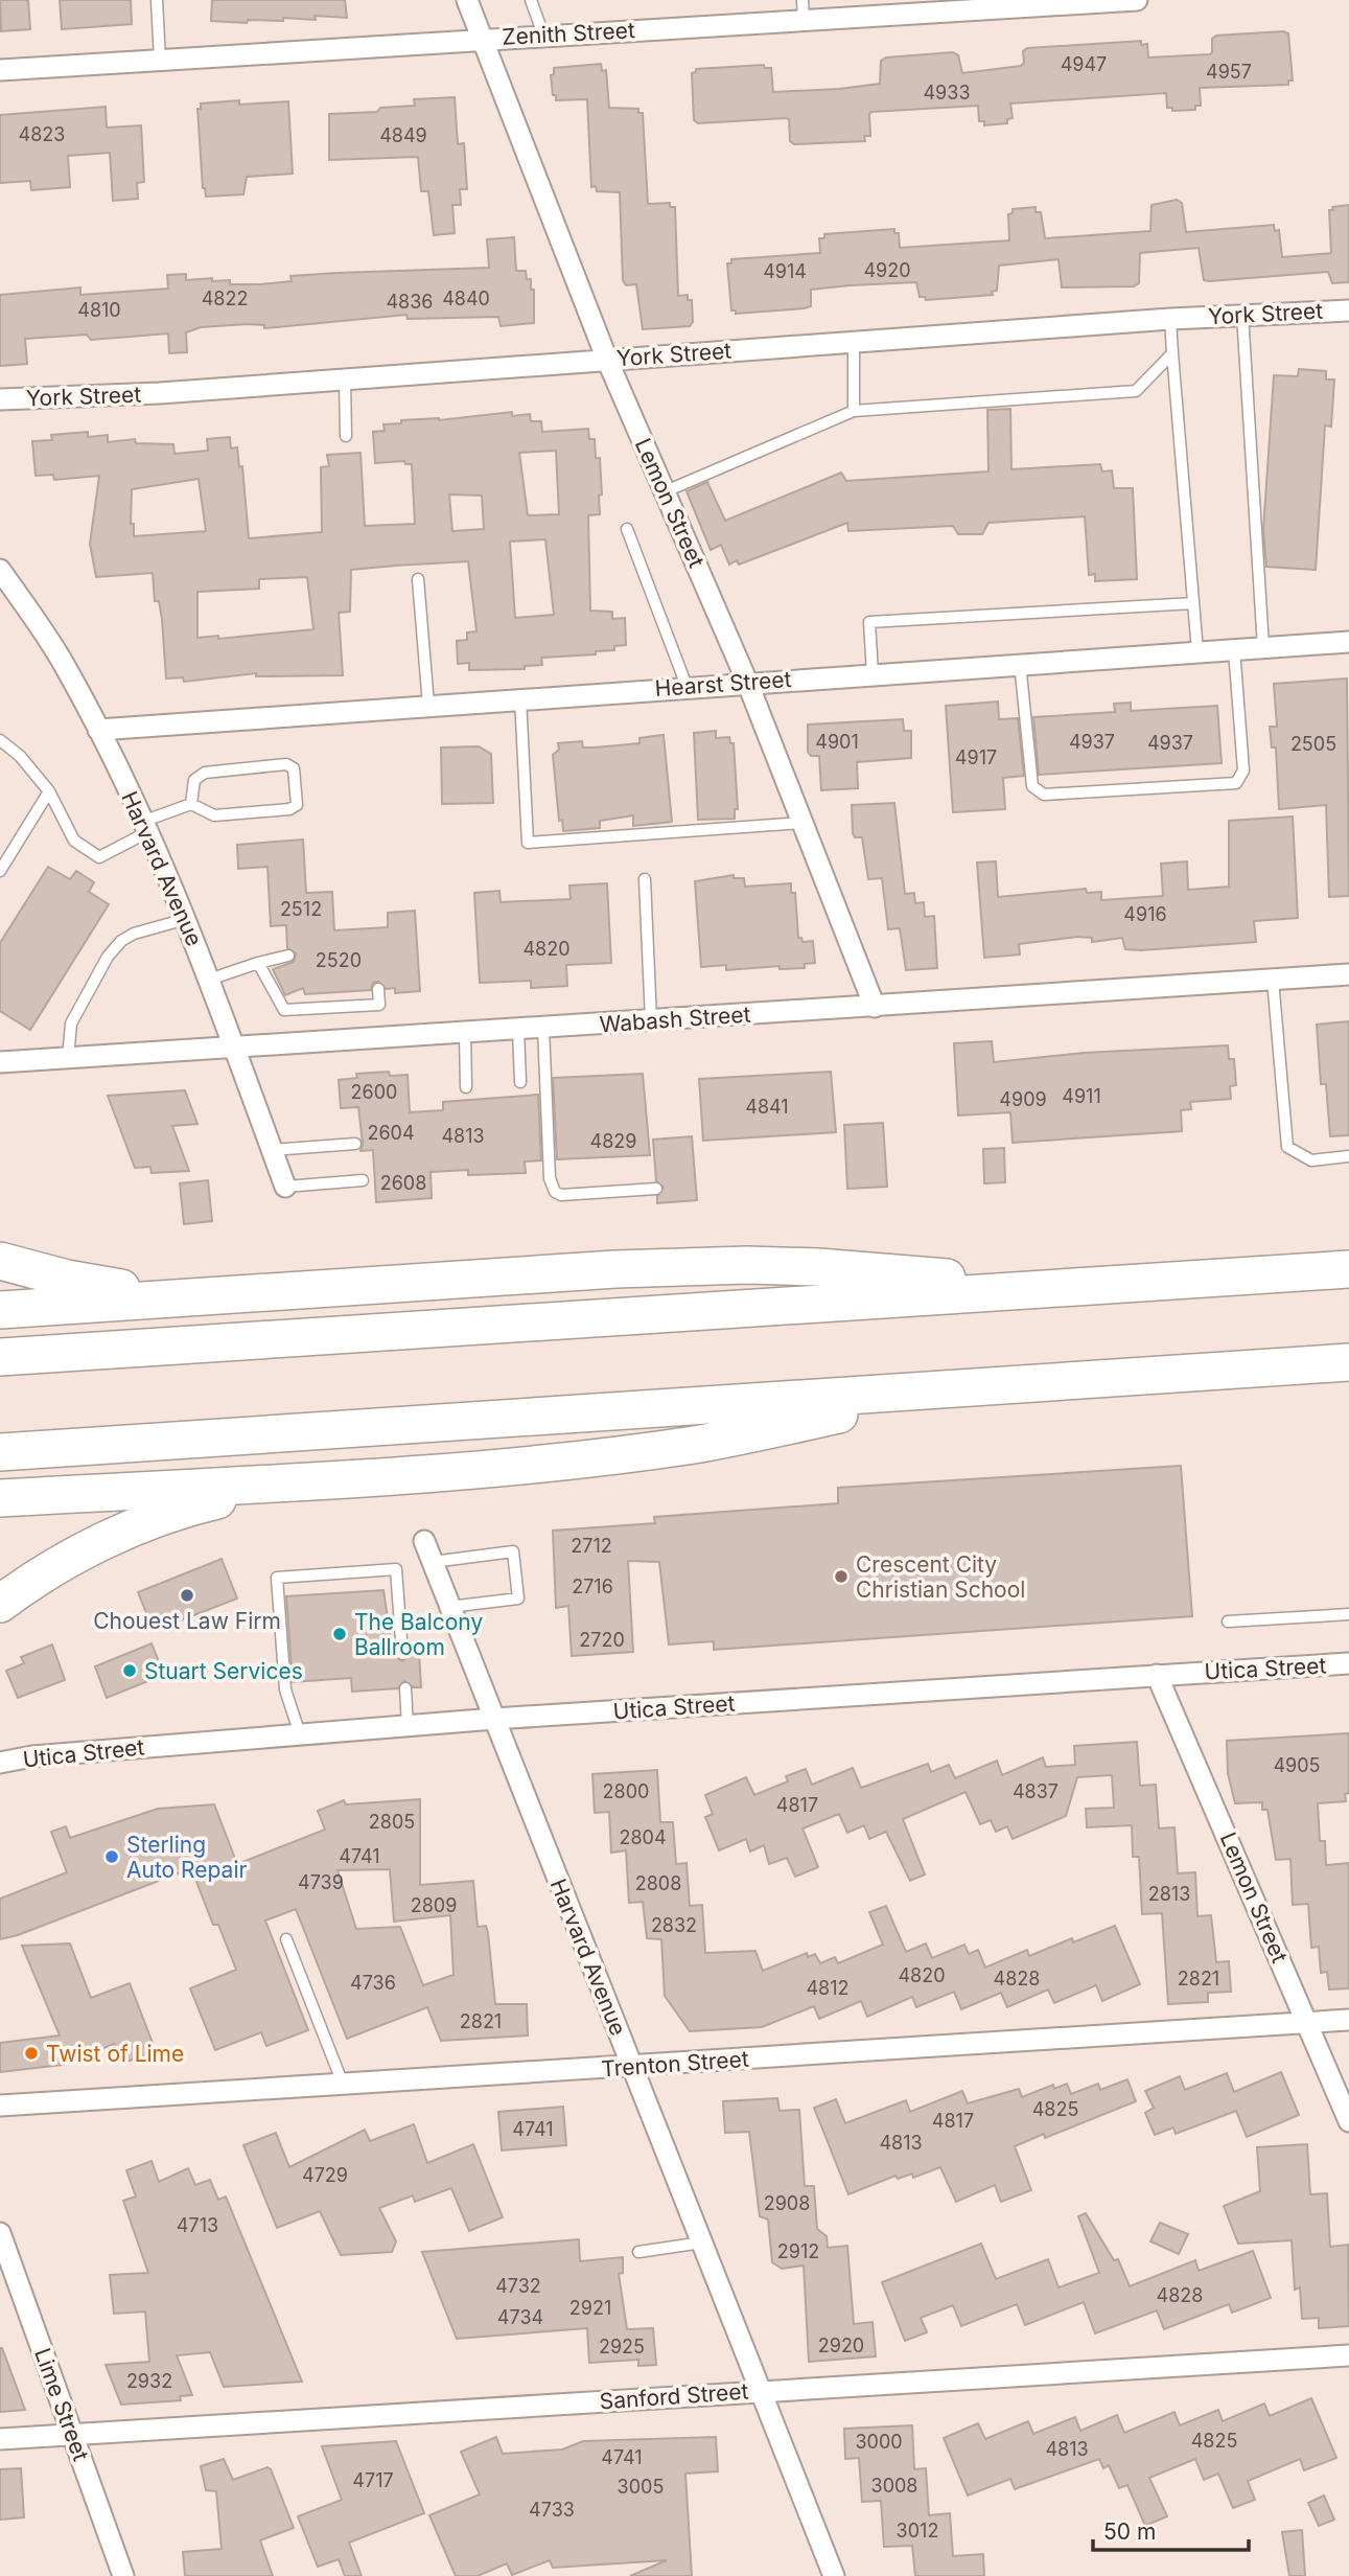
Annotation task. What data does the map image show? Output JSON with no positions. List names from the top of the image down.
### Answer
{
  "streets": {
    "street": [
      "Zenith Street",
      "York Street",
      "Lemon Street",
      "Hearst Street",
      "Harvard Avenue",
      "Wabash Street",
      "Utica Street",
      "Trenton Street",
      "Sanford Street",
      "Lime Street"
    ]
  },
  "crossings": [
    ["Zenith Street", "Lemon Street"],
    ["York Street", "Lemon Street"],
    ["Lemon Street", "Hearst Street"],
    ["Lemon Street", "Wabash Street"],
    ["Lemon Street", "Utica Street"],
    ["Lemon Street", "Trenton Street"],
    ["Hearst Street", "Harvard Avenue"],
    ["Harvard Avenue", "Wabash Street"],
    ["Harvard Avenue", "Utica Street"],
    ["Harvard Avenue", "Trenton Street"],
    ["Harvard Avenue", "Sanford Street"],
    ["Sanford Street", "Lime Street"]
  ],
  "places": [
    "Crescent City Christian School",
    "Chouest Law Firm",
    "The Balcony Ballroom",
    "Stuart Services",
    "Sterling Auto Repair",
    "Twist of Lime"
  ],
  "house_numbers": [
    "4947",
    "4957",
    "4933",
    "4823",
    "4849",
    "4920",
    "4914",
    "4822",
    "4840",
    "4836",
    "4810",
    "4901",
    "4937",
    "4937",
    "2505",
    "4917",
    "2512",
    "4916",
    "4820",
    "2520",
    "2600",
    "4911",
    "4909",
    "4841",
    "2604",
    "4813",
    "4829",
    "2608",
    "2712",
    "2716",
    "2720",
    "4905",
    "2800",
    "4837",
    "4817",
    "2805",
    "2804",
    "4741",
    "4739",
    "2808",
    "2813",
    "2809",
    "2832",
    "4820",
    "4828",
    "2821",
    "4736",
    "4812",
    "2821",
    "4825",
    "4817",
    "4741",
    "4813",
    "4729",
    "2908",
    "4713",
    "2912",
    "4732",
    "4828",
    "2921",
    "4734",
    "2920",
    "2925",
    "2932",
    "4825",
    "3000",
    "4813",
    "4741",
    "4717",
    "3008",
    "3005",
    "4733",
    "3012"
  ],
  "scale_bar": "50 m"
}
